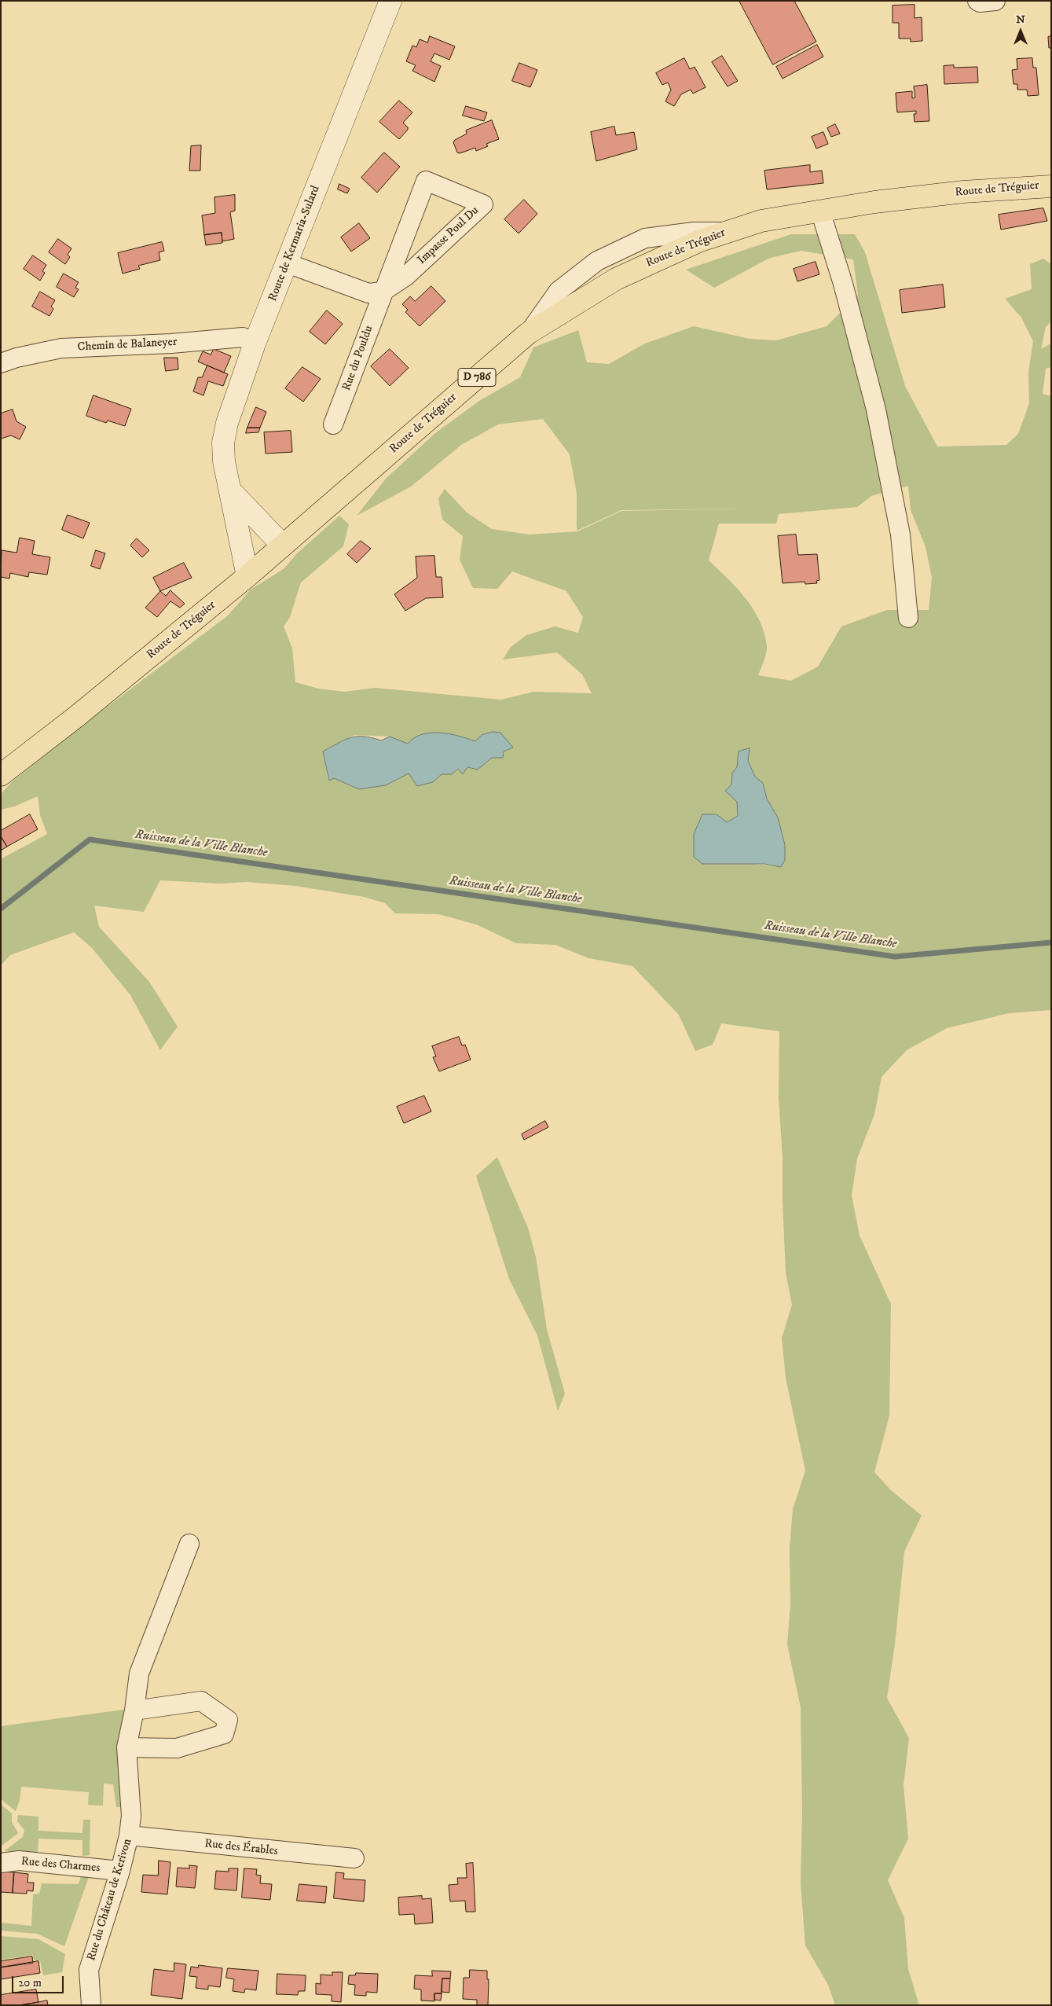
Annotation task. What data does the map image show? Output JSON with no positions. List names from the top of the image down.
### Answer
{
  "streets": {
    "main road": ["Route de Tréguier", "D 786"],
    "street": [
      "Impasse Poul Du",
      "Route de Kermaria-Sulard",
      "Chemin de Balaneyer",
      "Rue du Pouldu",
      "Rue des Érables",
      "Rue des Charmes",
      "Rue du Château de Kerivon"
    ]
  },
  "crossings": [
    ["Route de Tréguier", "Route de Kermaria-Sulard"],
    ["Impasse Poul Du", "Rue du Pouldu"],
    ["Route de Kermaria-Sulard", "Chemin de Balaneyer"],
    ["Rue des Érables", "Rue du Château de Kerivon"],
    ["Rue des Charmes", "Rue du Château de Kerivon"]
  ],
  "water": ["Ruisseau de la Ville Blanche"],
  "scale_bar": "20 m",
  "north": "top"
}
